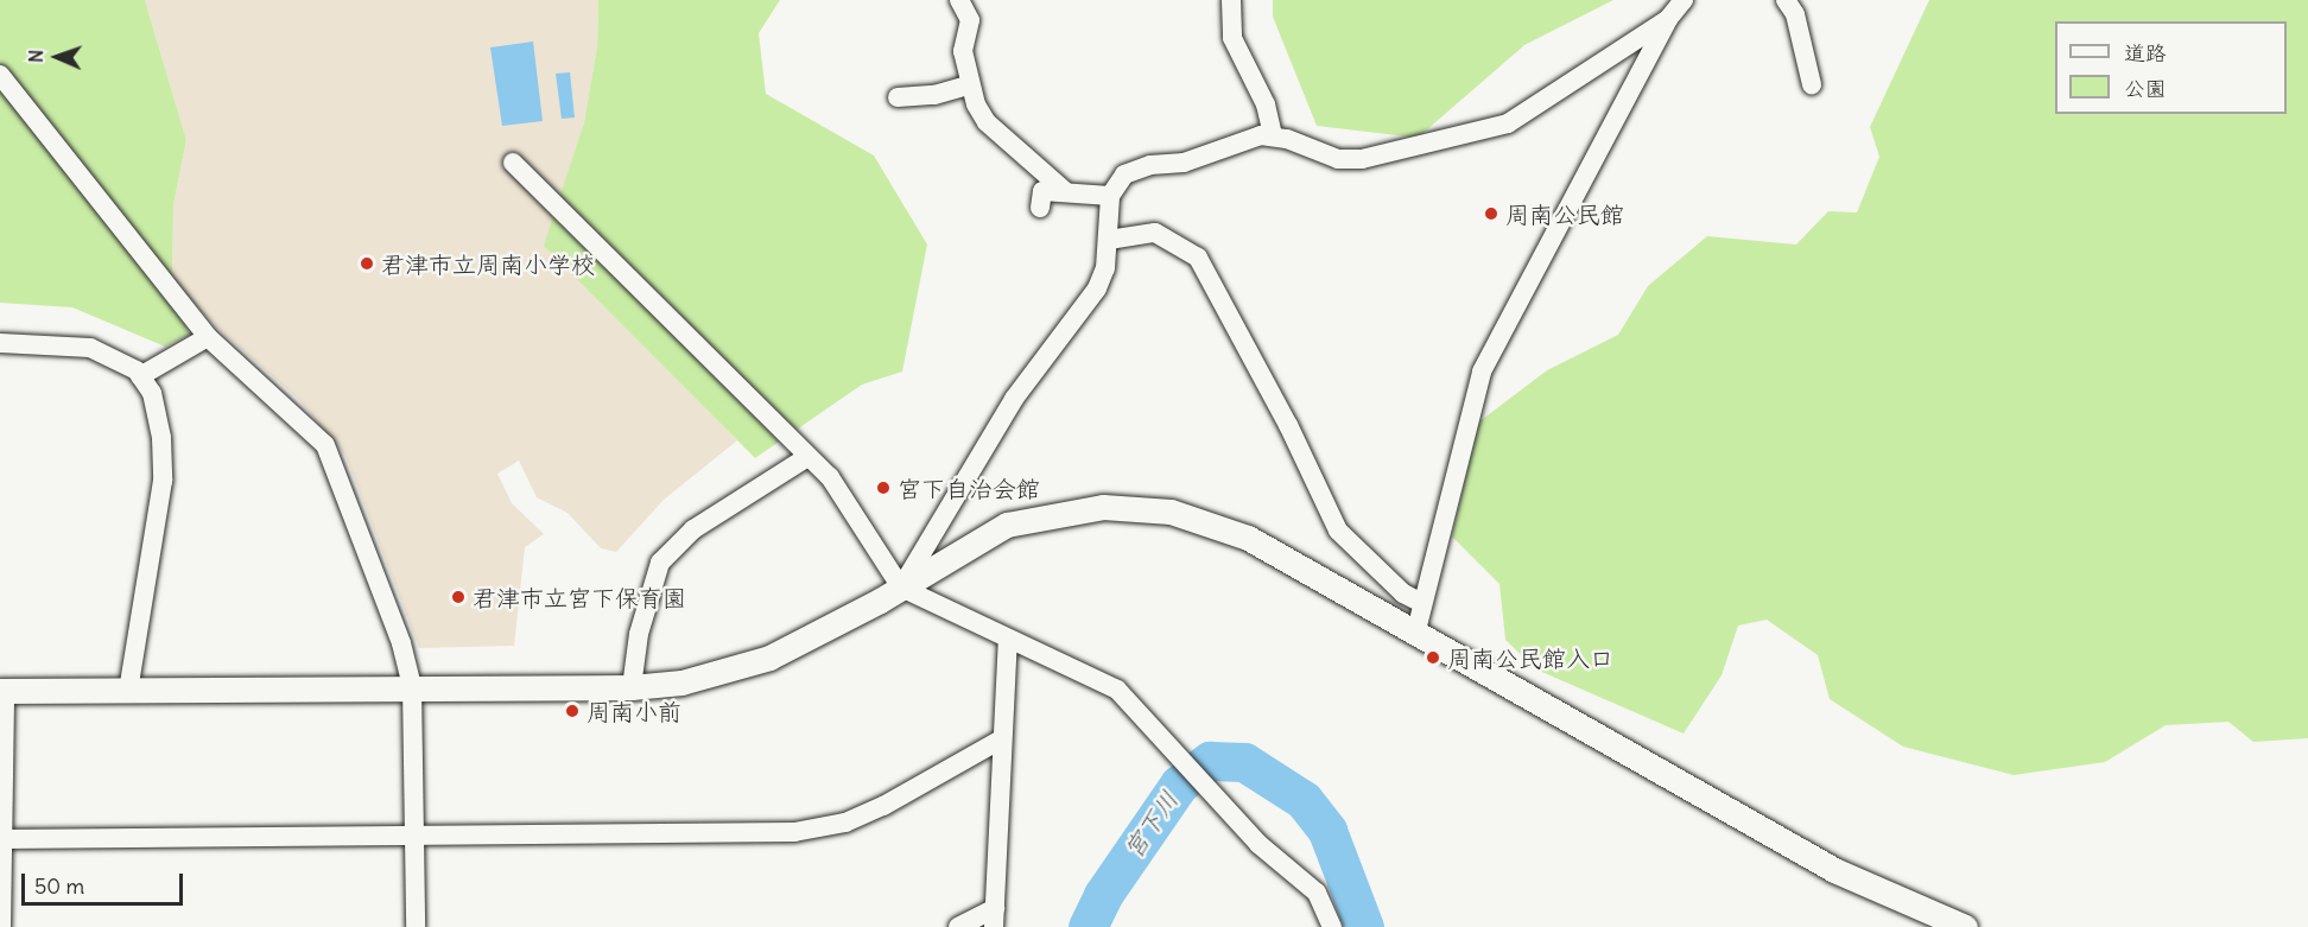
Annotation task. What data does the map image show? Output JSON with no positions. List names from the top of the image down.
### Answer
{
  "water": ["宮下川"],
  "places": [
    "周南公民館",
    "君津市立周南小学校",
    "宮下自治会館",
    "君津市立宮下保育園",
    "周南公民館入口",
    "周南小前"
  ],
  "legend": ["道路", "公園"],
  "scale_bar": "50 m",
  "north": "left"
}
